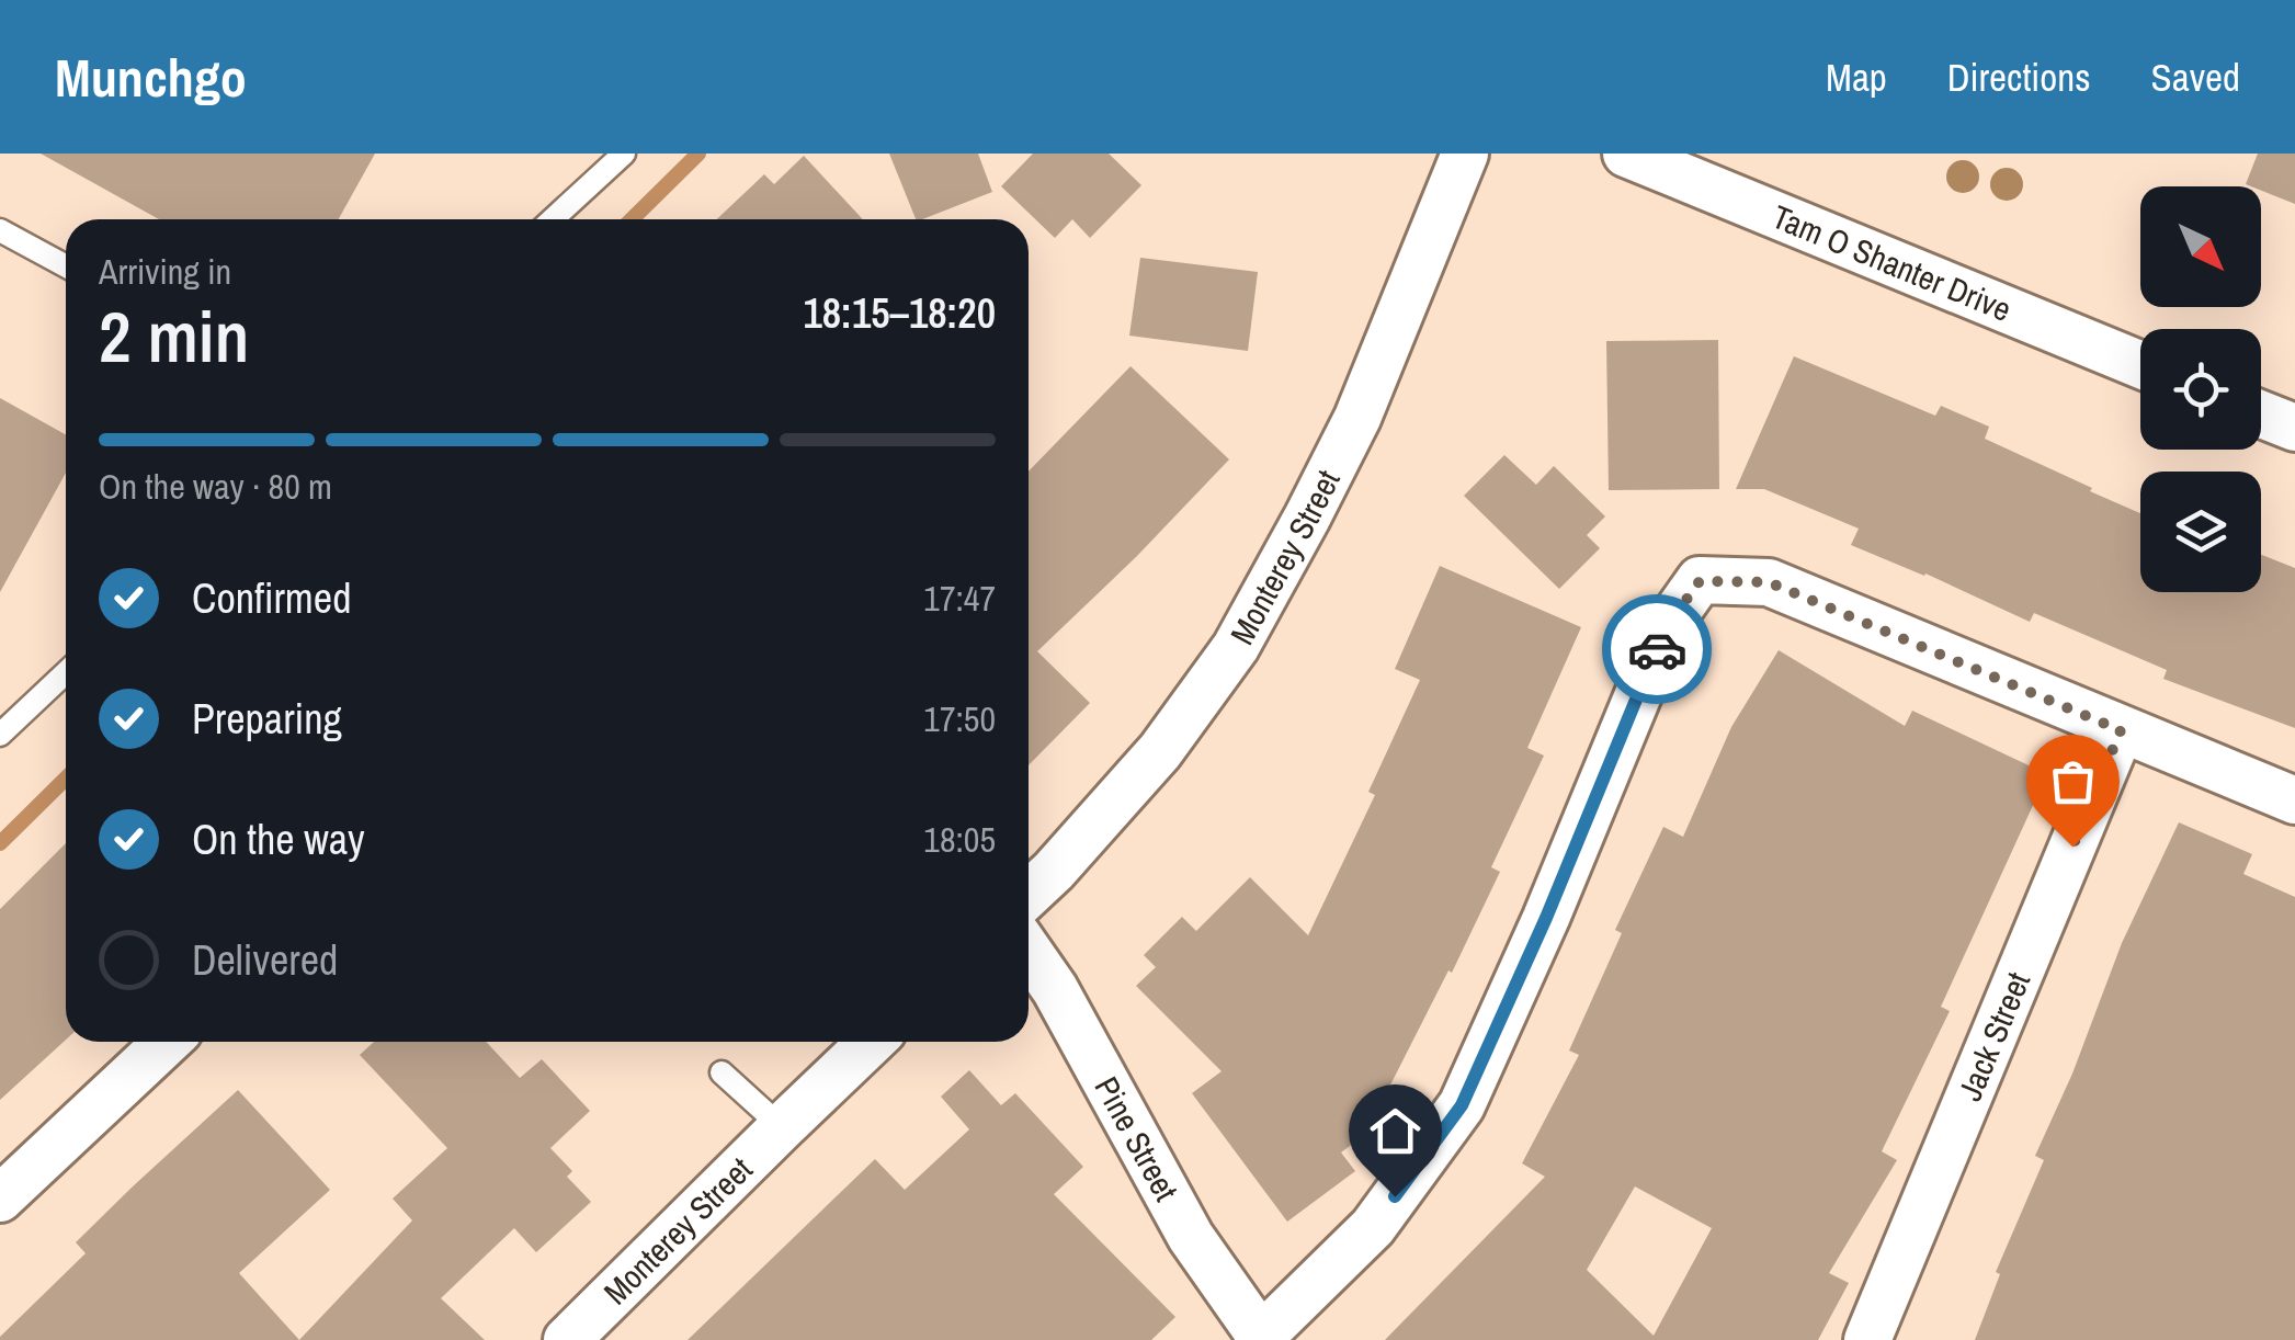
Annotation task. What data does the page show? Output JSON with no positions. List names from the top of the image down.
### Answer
{
  "streets": {
    "street": [
      "Tam O Shanter Drive",
      "Monterey Street",
      "Jack Street",
      "Pine Street"
    ]
  },
  "north": "bottom right",
  "page": {
    "header": "Munchgo",
    "nav": ["Map", "Directions", "Saved"],
    "heading": ["2 min", "Arriving in", "18:15–18:20"],
    "bar": "On the way · 80 m",
    "list": [
      ["Confirmed", "17:47"],
      ["Preparing", "17:50"],
      ["On the way", "18:05"],
      "Delivered"
    ]
  }
}
